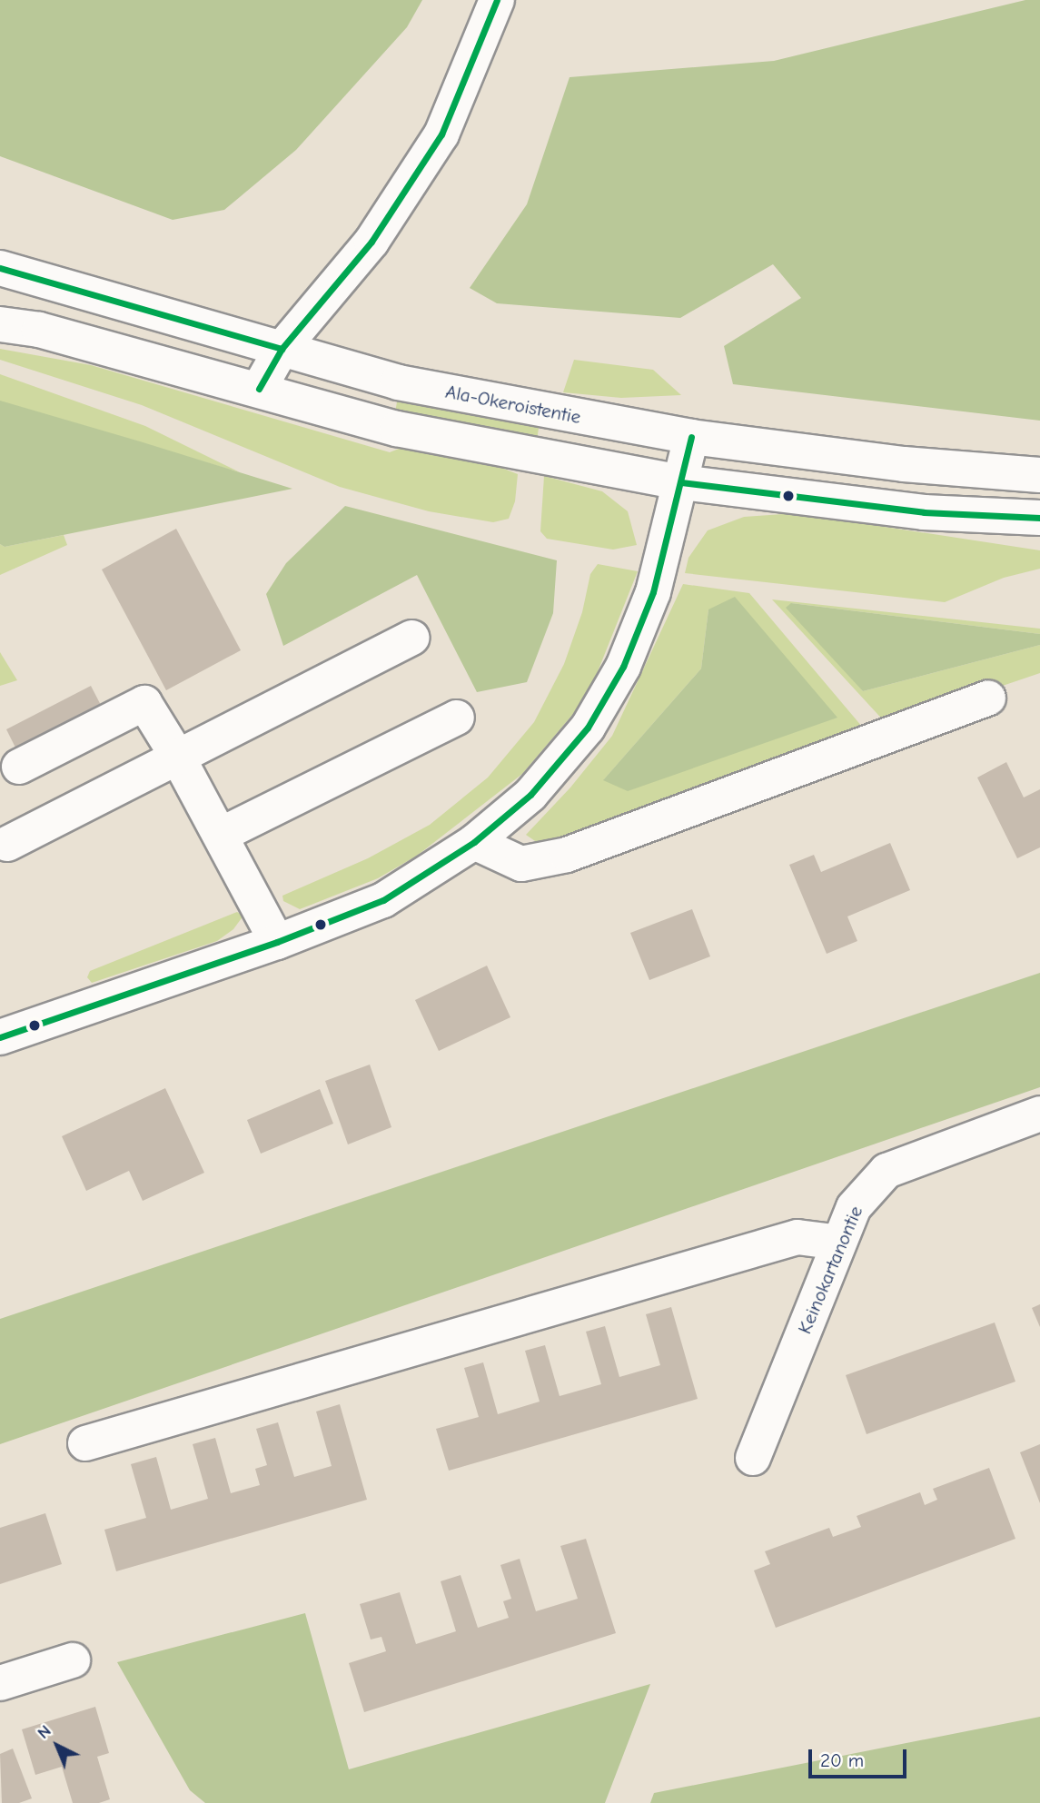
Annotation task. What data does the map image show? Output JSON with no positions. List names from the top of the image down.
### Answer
{
  "streets": {
    "street": ["Ala-Okeroistentie", "Keinokartanontie"]
  },
  "scale_bar": "20 m",
  "north": "top left"
}
